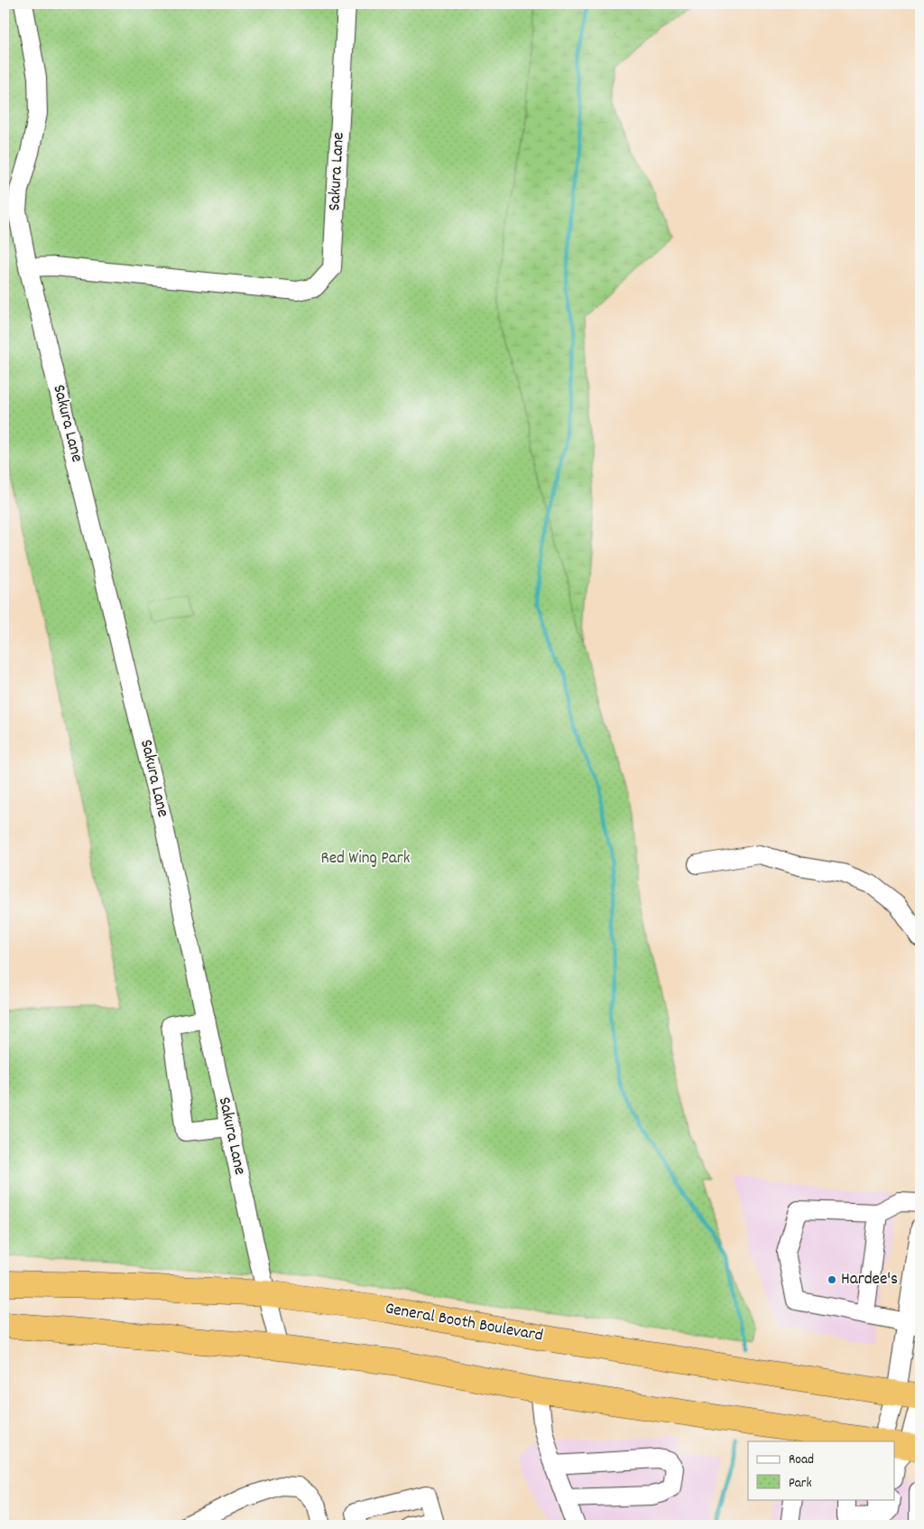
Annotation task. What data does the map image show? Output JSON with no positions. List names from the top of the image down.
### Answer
{
  "streets": {
    "highway": ["General Booth Boulevard"],
    "street": ["Sakura Lane"]
  },
  "crossings": [
    ["Sakura Lane", "General Booth Boulevard"]
  ],
  "parks": ["Red Wing Park"],
  "places": ["Hardee's"],
  "legend": ["Road", "Park"]
}
